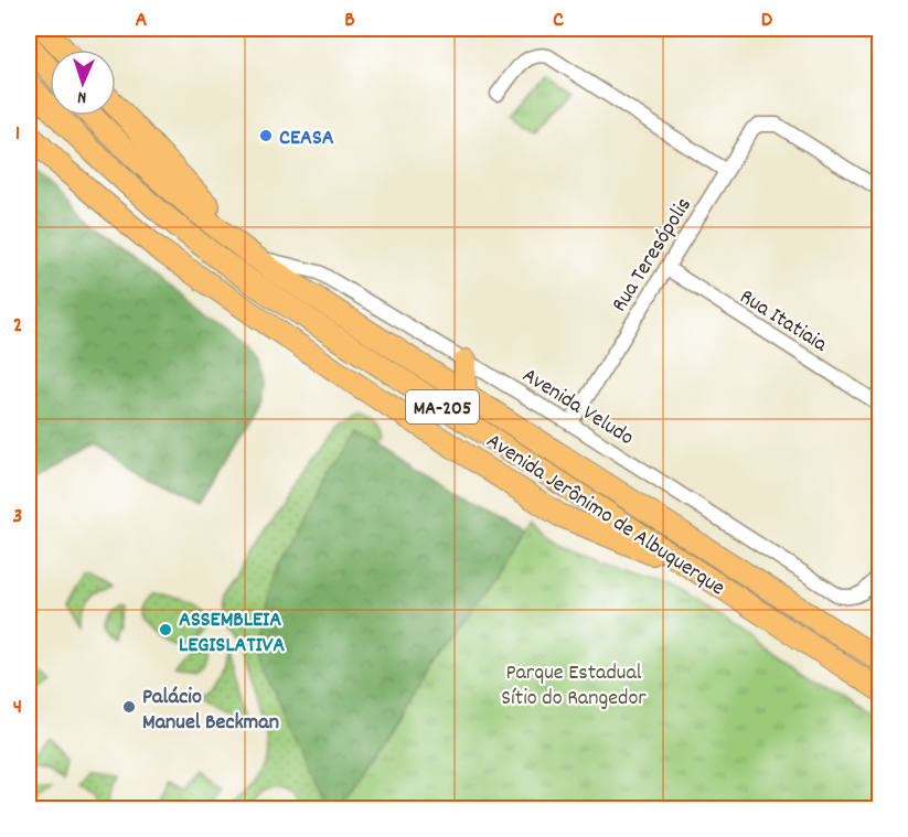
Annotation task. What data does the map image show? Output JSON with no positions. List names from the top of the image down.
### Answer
{
  "streets": {
    "main road": ["MA-205", "Avenida Jerônimo de Albuquerque"],
    "street": ["Rua Teresópolis", "Rua Itatiaia", "Avenida Veludo"]
  },
  "crossings": [
    ["Rua Teresópolis", "Rua Itatiaia"],
    ["Rua Teresópolis", "Avenida Veludo"],
    ["Avenida Veludo", "Avenida Jerônimo de Albuquerque"]
  ],
  "parks": ["Parque Estadual Sítio do Rangedor"],
  "places": ["CEASA", "ASSEMBLEIA LEGISLATIVA", "Palácio Manuel Beckman"],
  "north": "bottom",
  "grid": {
    "columns": [
      "A",
      "B",
      "C",
      "D"
    ],
    "rows": [
      "1",
      "2",
      "3",
      "4"
    ]
  }
}
